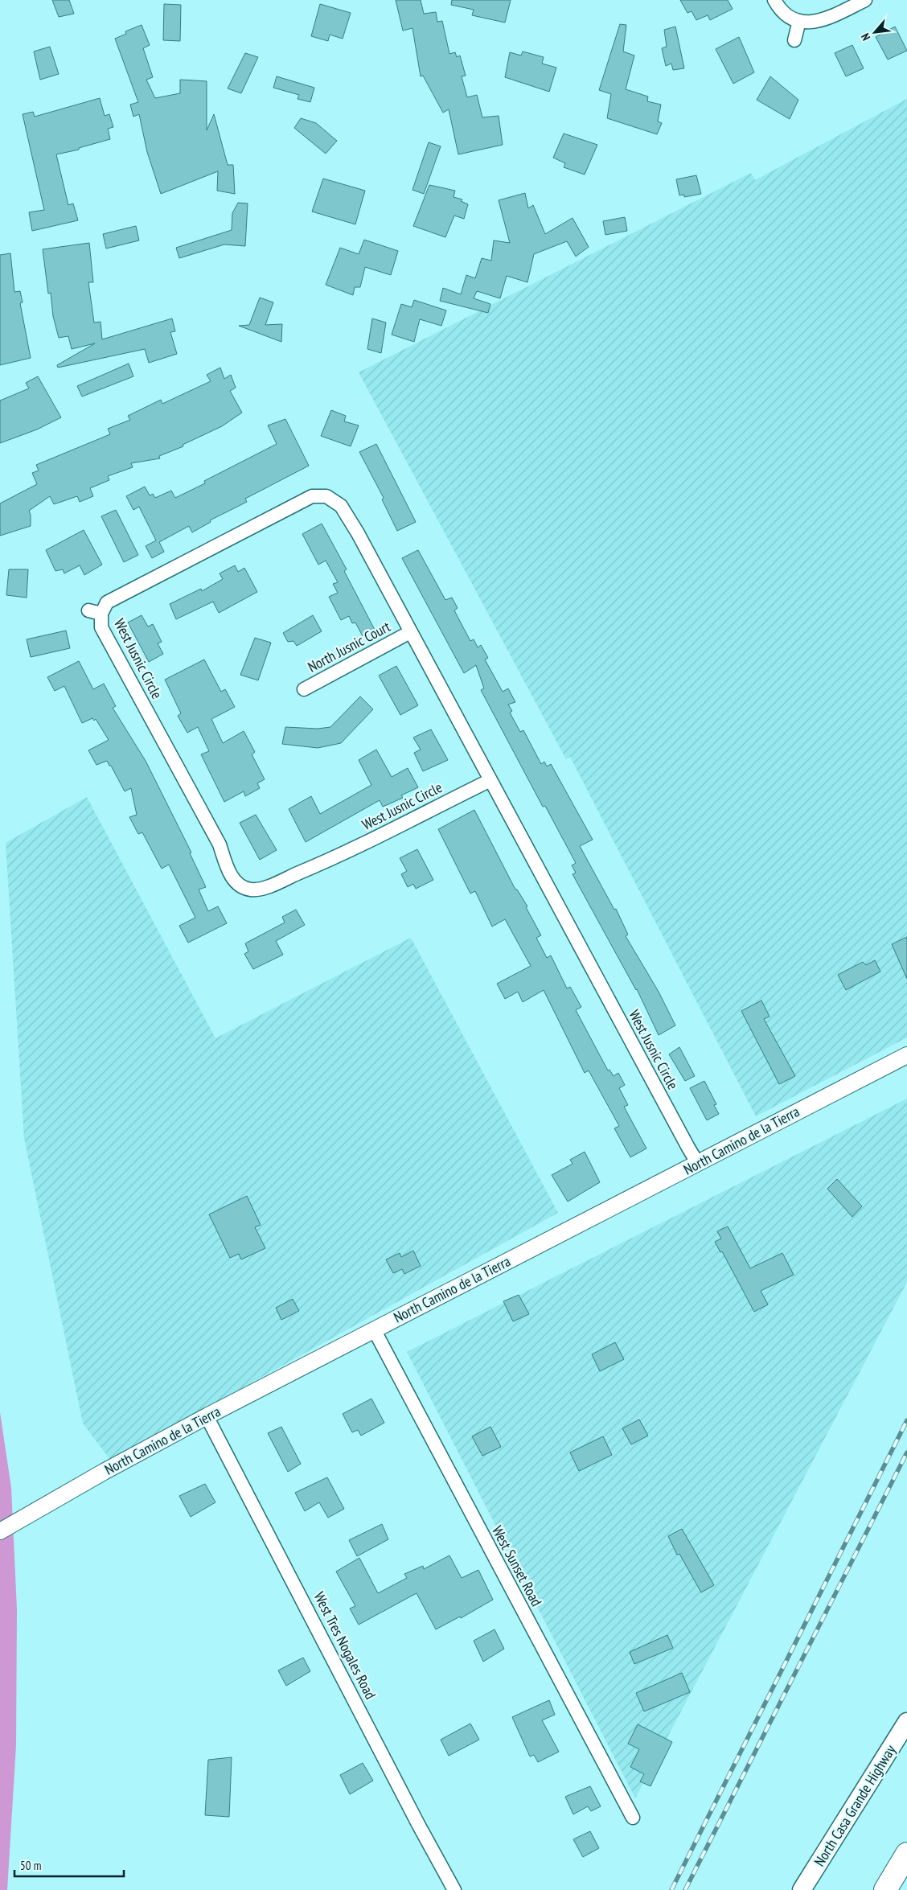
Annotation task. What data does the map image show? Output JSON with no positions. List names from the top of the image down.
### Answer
{
  "streets": {
    "main road": ["North Casa Grande Highway"],
    "street": [
      "North Jusnic Court",
      "West Jusnic Circle",
      "North Camino de la Tierra",
      "West Sunset Road",
      "West Tres Nogales Road"
    ]
  },
  "crossings": [
    ["North Jusnic Court", "West Jusnic Circle"],
    ["West Jusnic Circle", "North Camino de la Tierra"],
    ["North Camino de la Tierra", "West Sunset Road"],
    ["North Camino de la Tierra", "West Tres Nogales Road"]
  ],
  "scale_bar": "50 m",
  "north": "bottom left"
}
